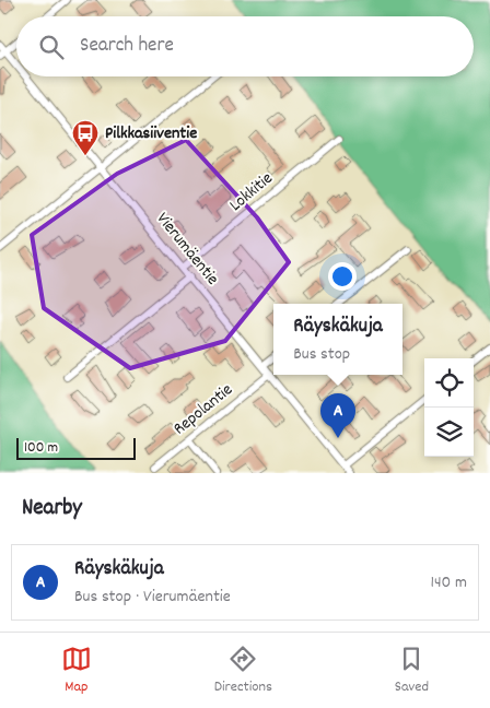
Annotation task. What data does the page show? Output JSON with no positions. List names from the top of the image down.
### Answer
{
  "streets": {
    "street": ["Lokkitie", "Vierumäentie", "Repolantie"]
  },
  "crossings": [
    ["Lokkitie", "Vierumäentie"],
    ["Vierumäentie", "Repolantie"]
  ],
  "places": {
    "bus stop": ["Pilkkasiiventie"]
  },
  "scale_bar": "100 m",
  "page": {
    "search": "Search here",
    "popup": ["Räyskäkuja", "Bus stop"],
    "pins": "A",
    "scale": "100 m",
    "heading": "Nearby",
    "list": [
      {
        "mark": "A",
        "name": "Räyskäkuja",
        "note": "Bus stop · Vierumäentie",
        "value": "140 m"
      }
    ],
    "nav": ["Map", "Directions", "Saved"]
  }
}
